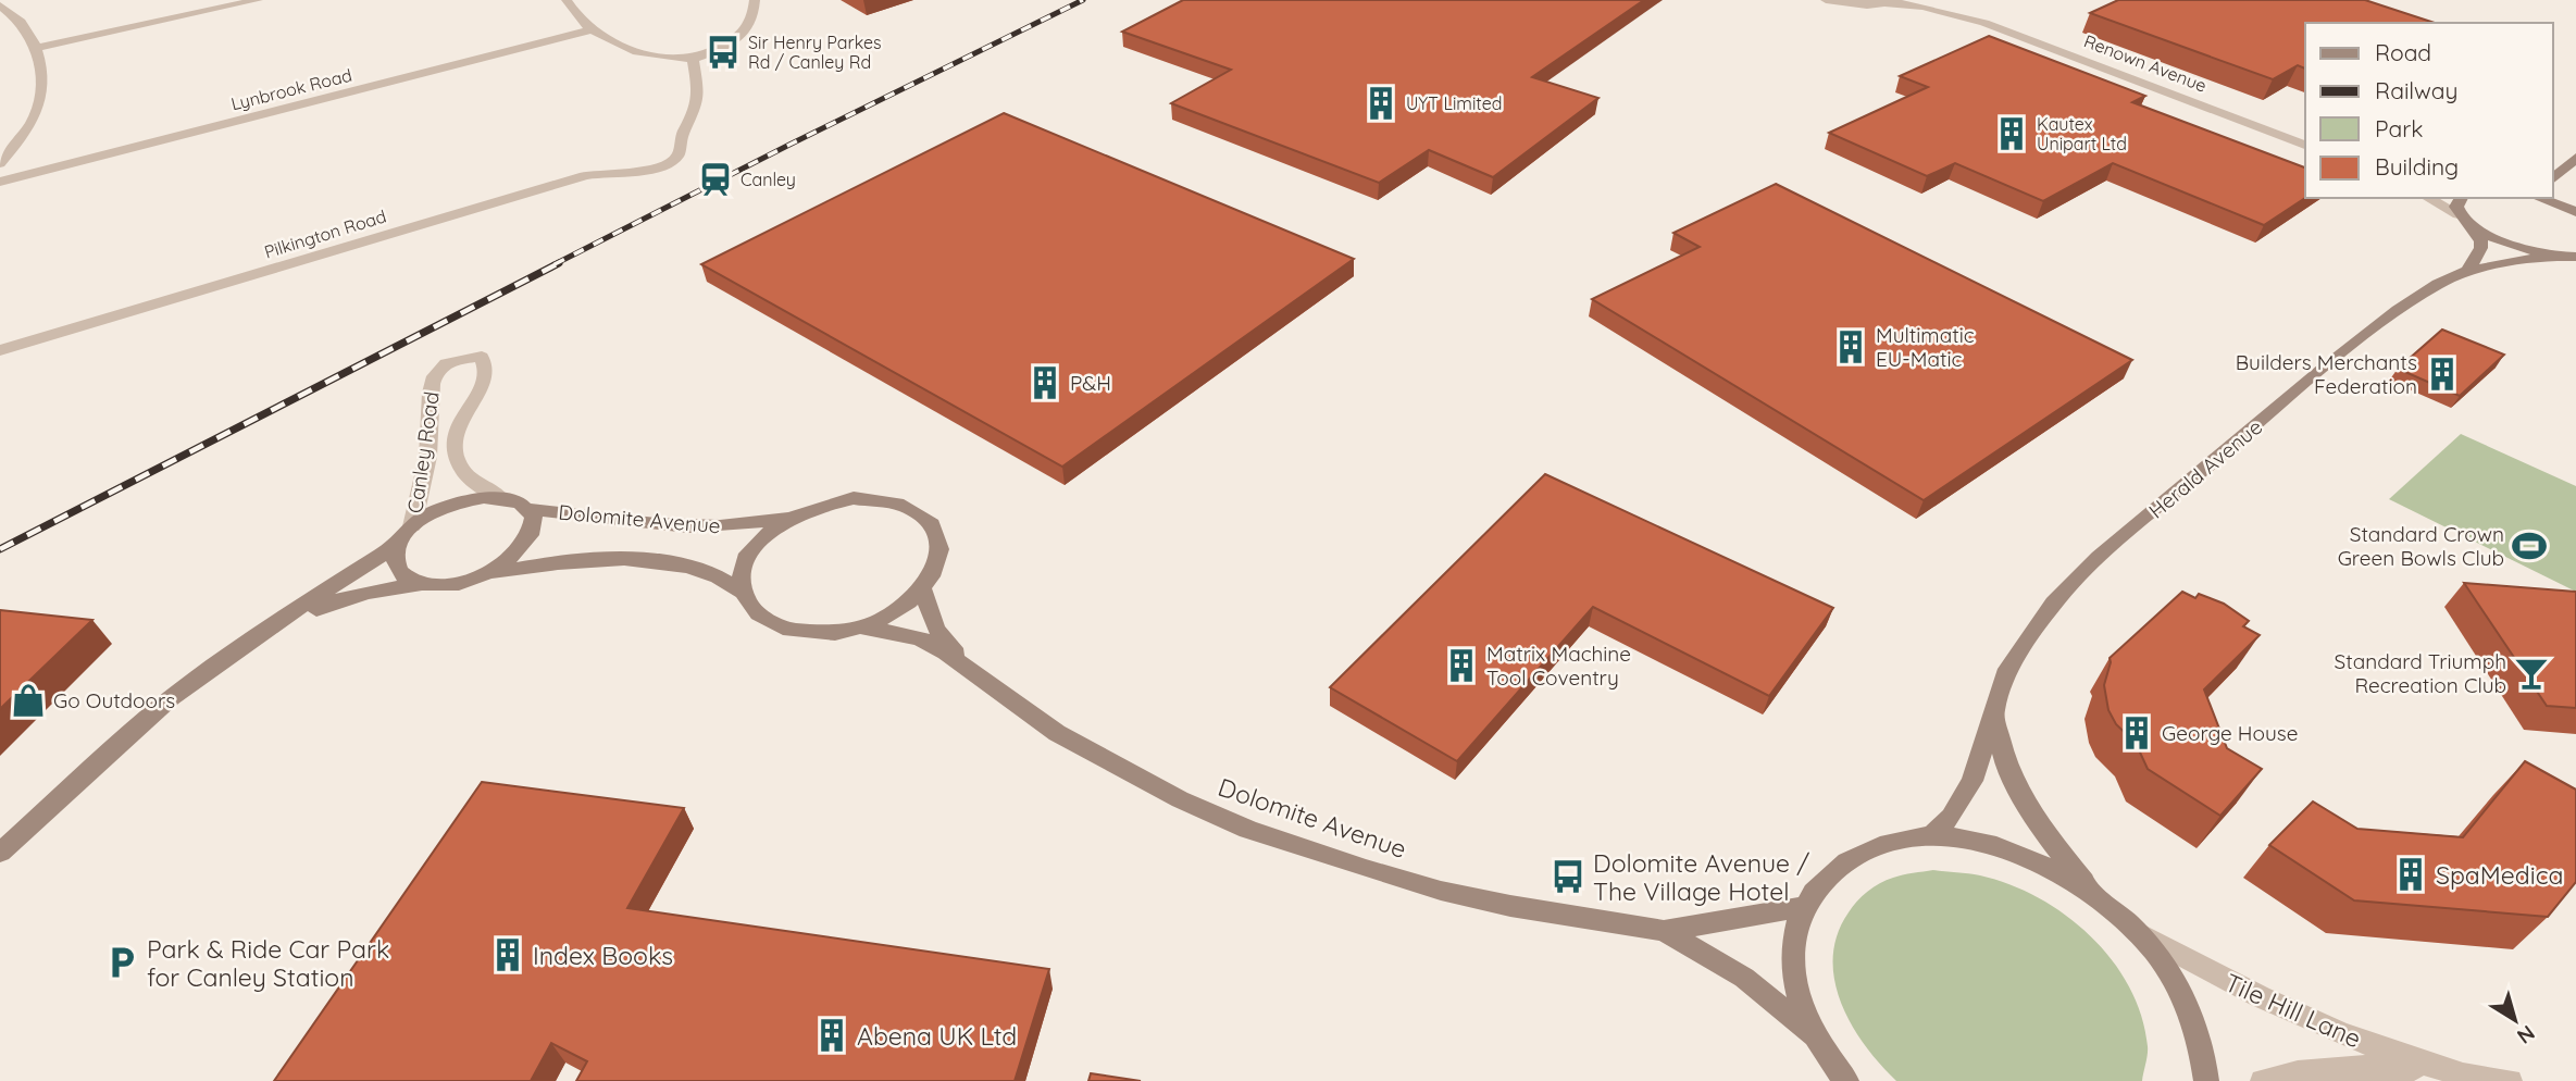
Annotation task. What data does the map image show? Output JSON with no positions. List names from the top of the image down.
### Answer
{
  "streets": {
    "street": [
      "Renown Avenue",
      "Lynbrook Road",
      "Pilkington Road",
      "Canley Road",
      "Herald Avenue",
      "Dolomite Avenue",
      "Tile Hill Lane"
    ]
  },
  "crossings": [
    ["Canley Road", "Dolomite Avenue"]
  ],
  "places": {
    "bus stop": ["Sir Henry Parkes Rd / Canley Rd", "Dolomite Avenue / The Village Hotel"],
    "building": [
      "UYT Limited",
      "Kautex Unipart Ltd",
      "Multimatic EU-Matic",
      "Builders Merchants Federation",
      "P&H",
      "Matrix Machine Tool Coventry",
      "George House",
      "SpaMedica",
      "Index Books",
      "Abena UK Ltd"
    ],
    "station": ["Canley"],
    "sports": ["Standard Crown Green Bowls Club"],
    "bar": ["Standard Triumph Recreation Club"],
    "shop": ["Go Outdoors"],
    "parking": ["Park & Ride Car Park for Canley Station"]
  },
  "legend": [
    "Road",
    "Railway",
    "Park",
    "Building"
  ],
  "north": "bottom right"
}
